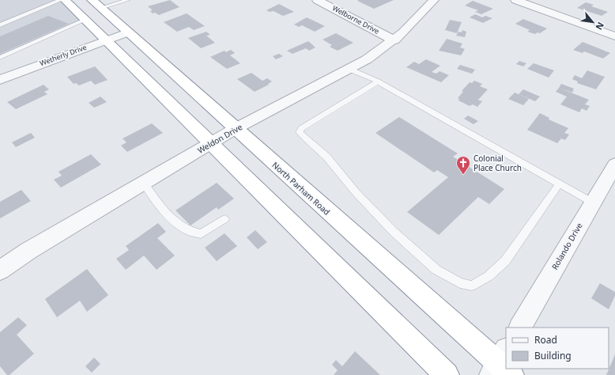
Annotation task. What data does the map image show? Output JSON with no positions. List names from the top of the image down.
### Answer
{
  "streets": {
    "highway": ["North Parham Road"],
    "street": [
      "Welborne Drive",
      "Wetherly Drive",
      "Weldon Drive",
      "Rolando Drive"
    ]
  },
  "crossings": [
    ["Welborne Drive", "Weldon Drive"],
    ["Wetherly Drive", "North Parham Road"],
    ["Weldon Drive", "North Parham Road"]
  ],
  "places": {
    "church": ["Colonial Place Church"]
  },
  "legend": ["Road", "Building"],
  "north": "bottom right"
}
